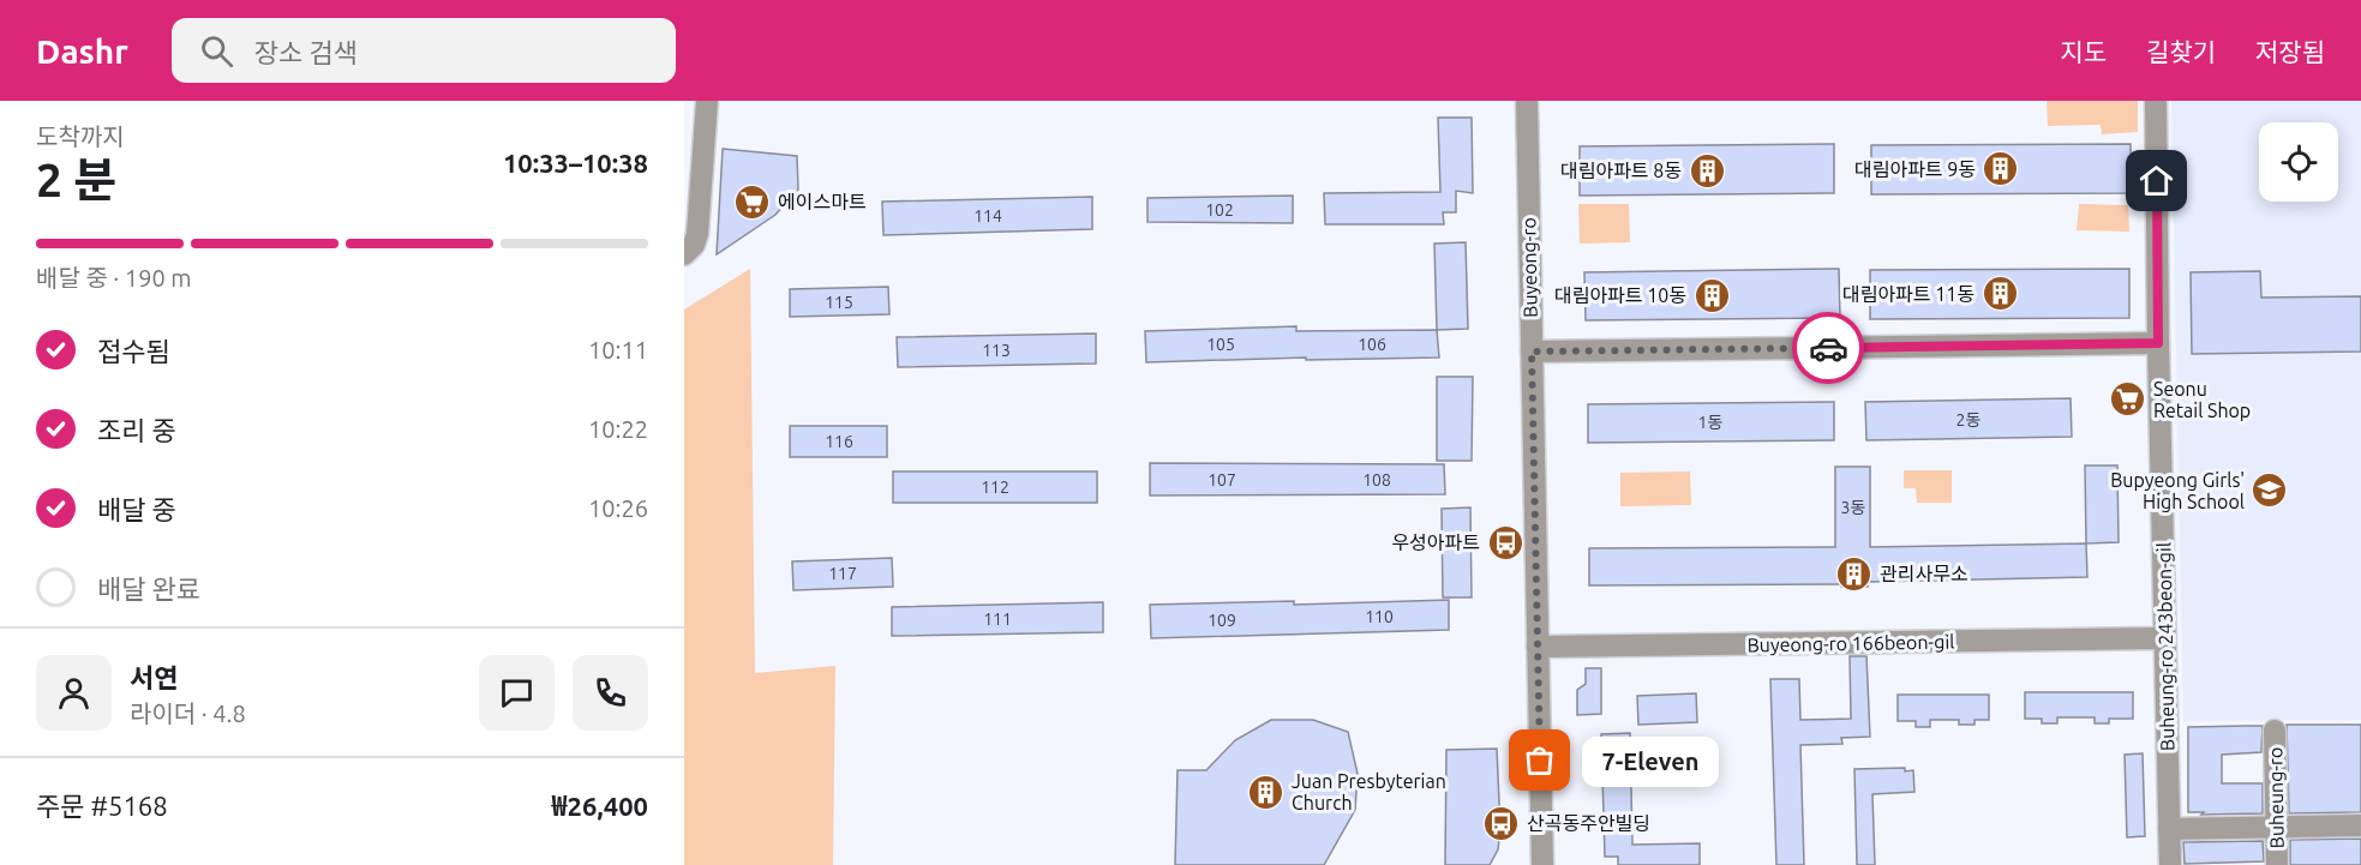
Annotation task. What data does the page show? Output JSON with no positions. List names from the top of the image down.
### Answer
{
  "streets": {
    "street": [
      "Buyeong-ro",
      "Buyeong-ro 166beon-gil",
      "Buheung-ro 243beon-gil",
      "Buheung-ro"
    ]
  },
  "crossings": [
    ["Buyeong-ro", "Buyeong-ro 166beon-gil"],
    ["Buyeong-ro 166beon-gil", "Buheung-ro 243beon-gil"]
  ],
  "places": {
    "building": [
      "대림아파트 9동",
      "대림아파트 8동",
      "대림아파트 11동",
      "대림아파트 10동",
      "관리사무소",
      "Juan Presbyterian Church"
    ],
    "supermarket": ["에이스마트", "Seonu Retail Shop"],
    "school or university": ["Bupyeong Girls' High School"],
    "bus stop": ["우성아파트", "산곡동주안빌딩"],
    "other": ["7-Eleven"]
  },
  "house_numbers": [
    "102",
    "114",
    "115",
    "105",
    "106",
    "113",
    "2동",
    "1동",
    "116",
    "107",
    "108",
    "112",
    "3동",
    "117",
    "110",
    "111",
    "109"
  ],
  "page": {
    "header": "Dashr",
    "search": "장소 검색",
    "nav": ["지도", "길찾기", "저장됨"],
    "heading": ["2 분", "도착까지", "10:33–10:38"],
    "panel": [
      "서연",
      "라이더 · 4.8",
      "주문 #5168",
      "₩26,400"
    ],
    "bar": "배달 중 · 190 m",
    "list": [
      ["접수됨", "10:11"],
      ["조리 중", "10:22"],
      ["배달 중", "10:26"],
      "배달 완료"
    ],
    "bubble": "7-Eleven"
  }
}
